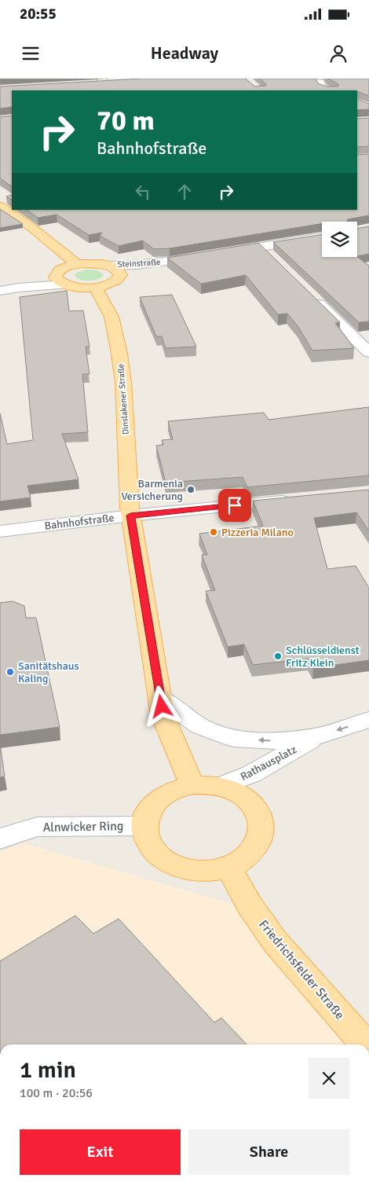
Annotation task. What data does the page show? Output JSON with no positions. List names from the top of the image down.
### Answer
{
  "streets": {
    "main road": ["Dinslakener Straße", "Friedrichsfelder Straße"],
    "street": [
      "Steinstraße",
      "Bahnhofstraße",
      "Rathausplatz",
      "Alnwicker Ring"
    ]
  },
  "crossings": [
    ["Dinslakener Straße", "Bahnhofstraße"],
    ["Rathausplatz", "Alnwicker Ring"],
    ["Rathausplatz", "Friedrichsfelder Straße"],
    ["Alnwicker Ring", "Friedrichsfelder Straße"]
  ],
  "one_way": ["Rathausplatz"],
  "places": [
    "Barmenia Versicherung",
    "Pizzeria Milano",
    "Schlüsseldienst Fritz Klein",
    "Sanitätshaus Kaling"
  ],
  "page": {
    "status": "20:55",
    "header": "Headway",
    "turn": ["70 m", "Bahnhofstraße"],
    "heading": ["1 min", "100 m · 20:56"],
    "buttons": ["Exit", "Share"]
  }
}
